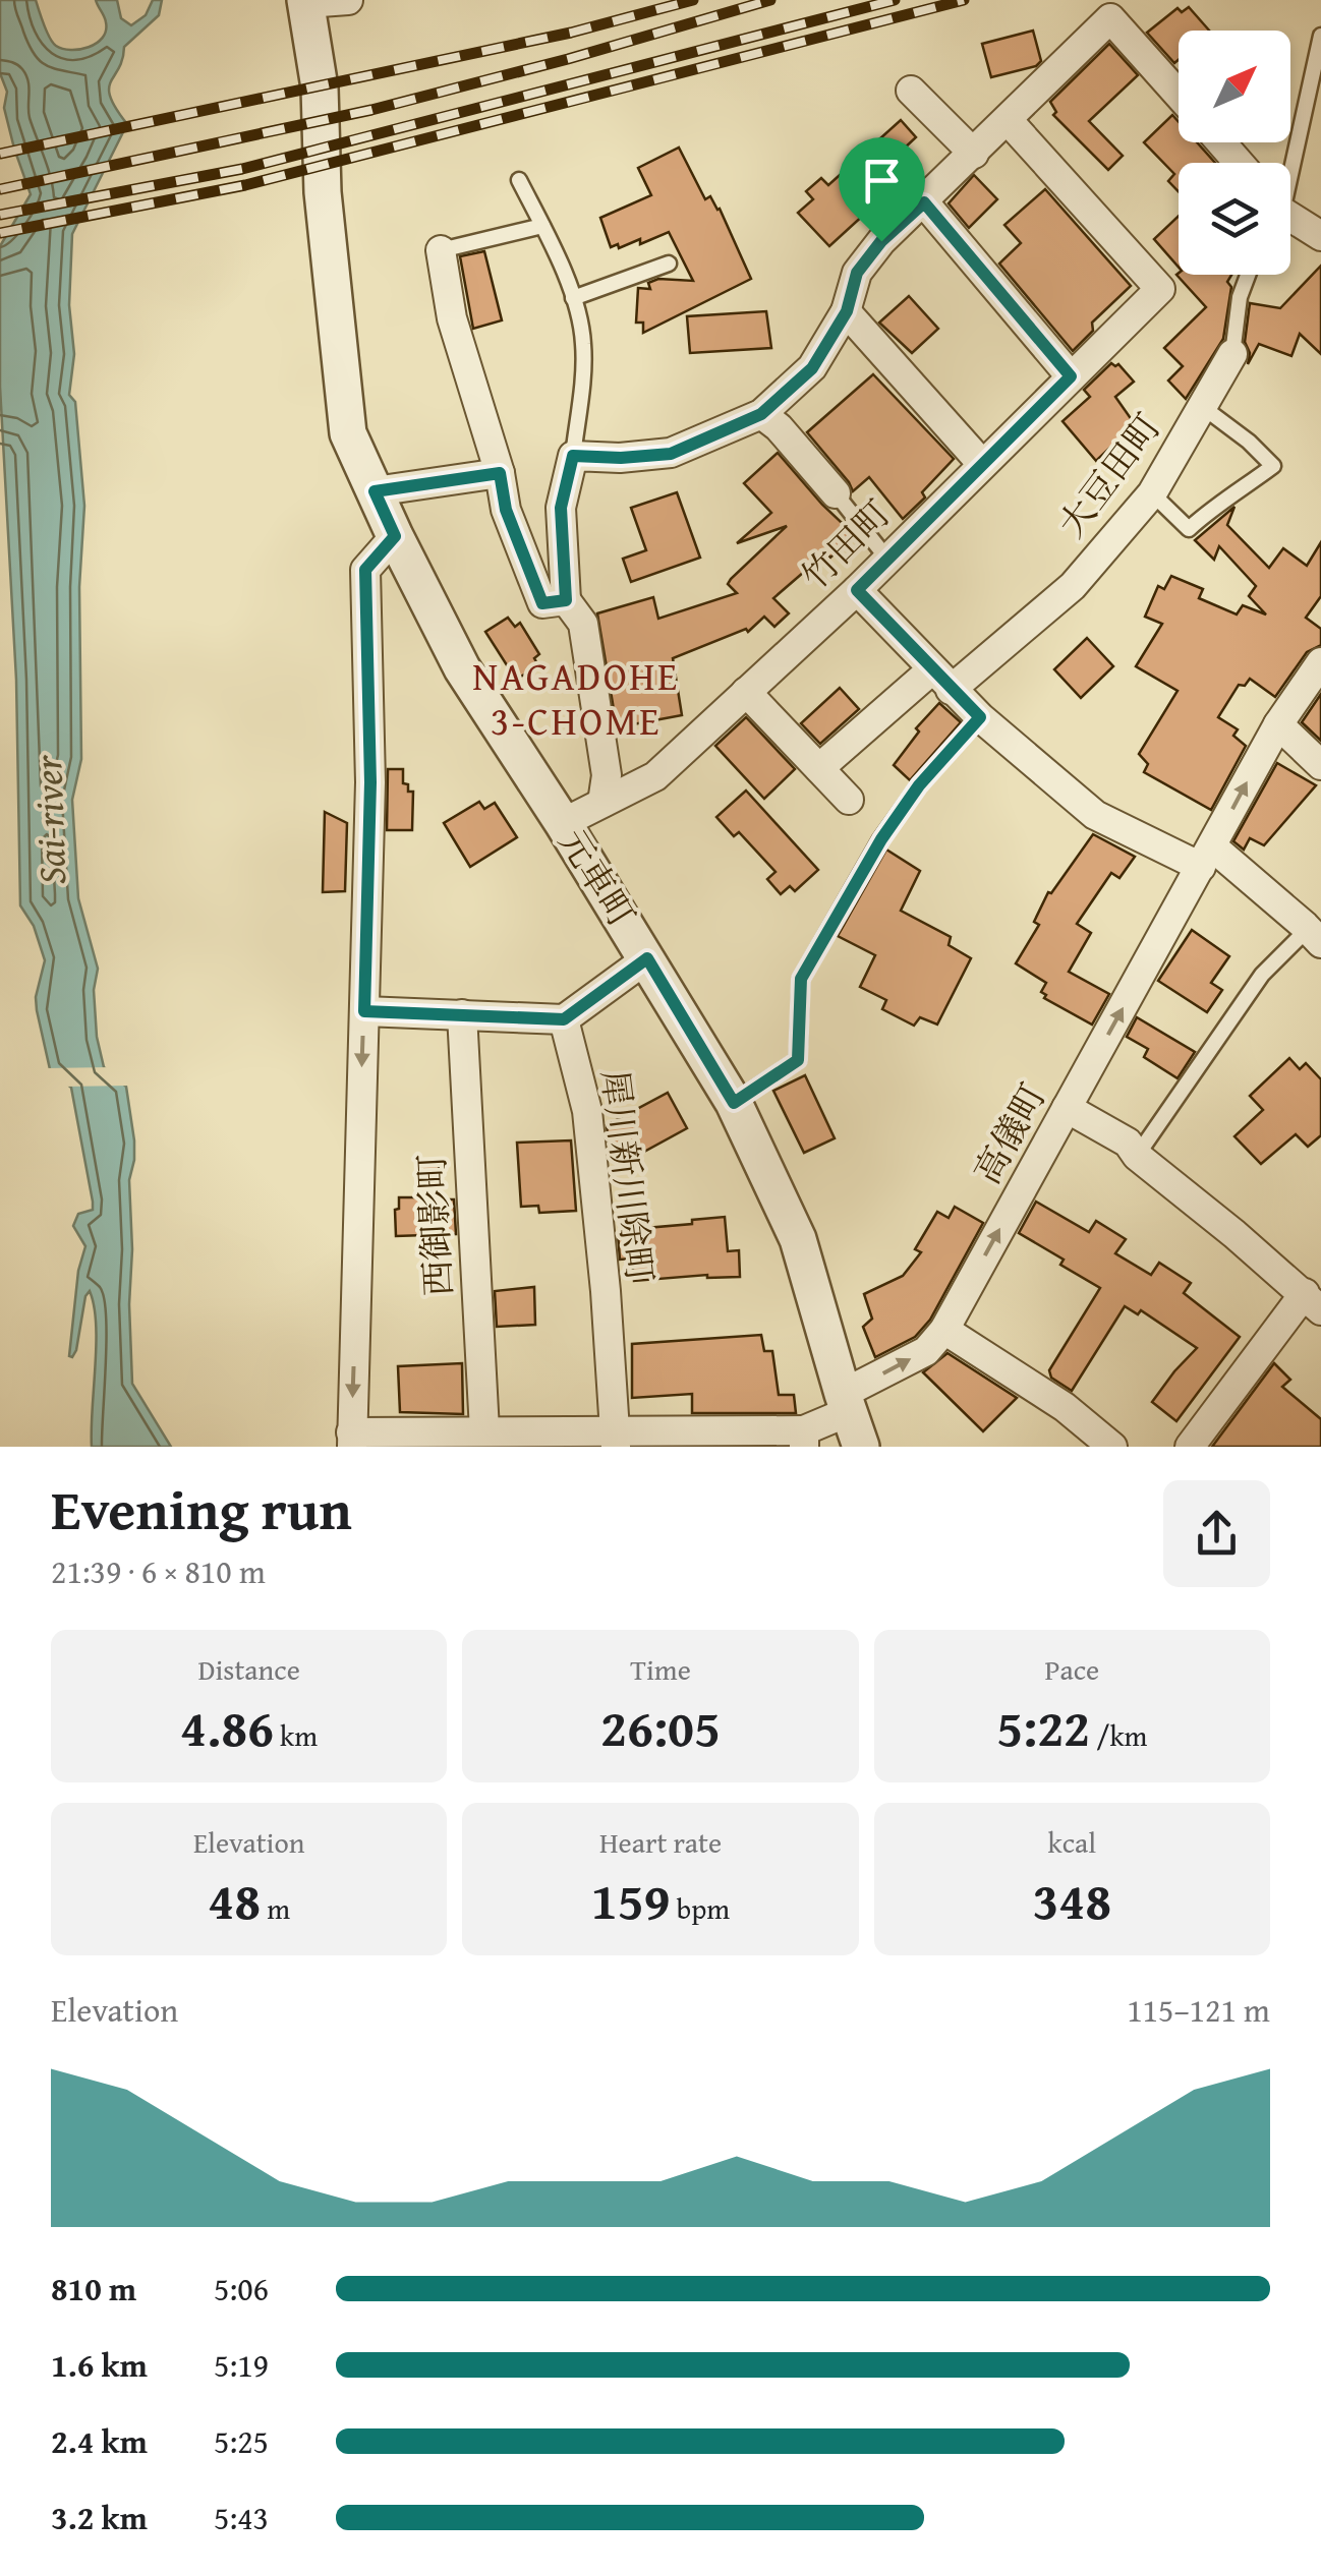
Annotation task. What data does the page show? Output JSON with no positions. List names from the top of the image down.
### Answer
{
  "streets": {
    "street": [
      "大豆田町",
      "竹田町",
      "元車町",
      "高儀町",
      "犀川新川除町",
      "西御影町"
    ]
  },
  "crossings": [
    ["竹田町", "元車町"],
    ["元車町", "高儀町"]
  ],
  "one_way": ["高儀町"],
  "districts": ["NAGADOHE 3-CHOME"],
  "water": ["Sai-river"],
  "north": "top right",
  "page": {
    "heading": ["Evening run", "21:39 · 6 × 810 m"],
    "stats": [
      ["Distance", "4.86 km"],
      ["Time", "26:05"],
      ["Pace", "5:22 /km"],
      ["Elevation", "48 m"],
      ["Heart rate", "159 bpm"],
      ["kcal", "348"]
    ],
    "chart": ["Elevation", "115–121 m"],
    "list": [
      {
        "name": "810 m",
        "note": "5:06"
      },
      {
        "name": "1.6 km",
        "note": "5:19"
      },
      {
        "name": "2.4 km",
        "note": "5:25"
      },
      {
        "name": "3.2 km",
        "note": "5:43"
      }
    ]
  }
}
